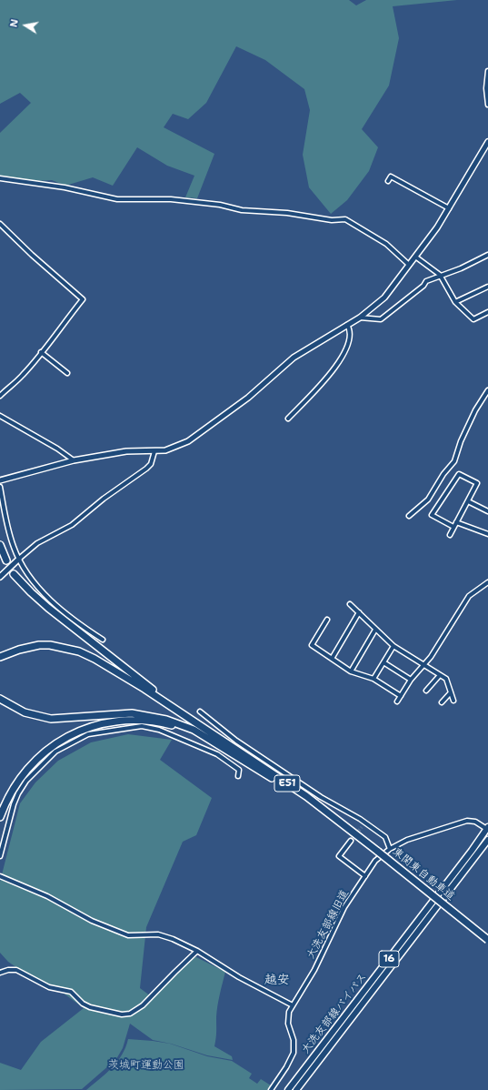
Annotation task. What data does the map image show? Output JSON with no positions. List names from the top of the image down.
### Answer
{
  "streets": {
    "highway": ["E51", "東関東自動車道"],
    "main road": ["16", "大洗友部線バイパス"],
    "street": ["大洗友部線旧道"]
  },
  "crossings": [
    ["大洗友部線旧道", "大洗友部線バイパス"]
  ],
  "districts": ["越安"],
  "parks": ["茨城町運動公園"],
  "north": "left"
}
